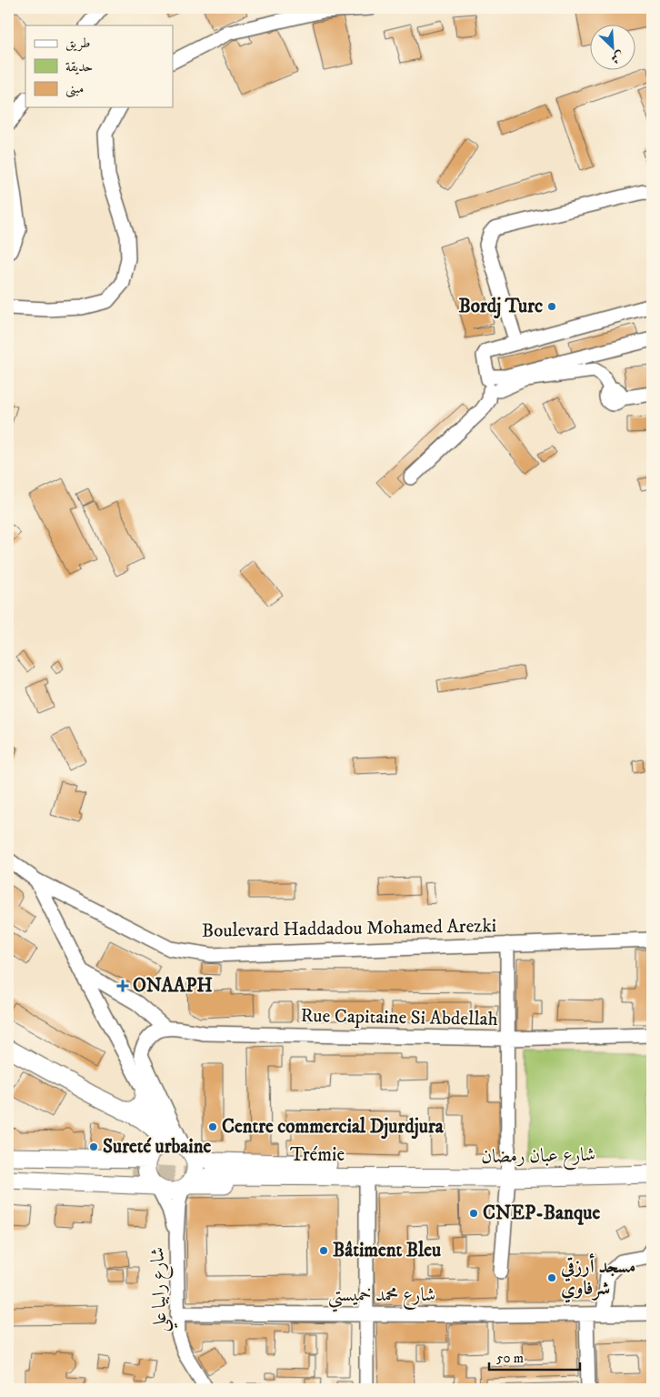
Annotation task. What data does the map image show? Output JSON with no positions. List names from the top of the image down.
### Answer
{
  "streets": {
    "main road": ["Trémie", "شارع عبان رمضان"],
    "street": [
      "Boulevard Haddadou Mohamed Arezki",
      "Rue Capitaine Si Abdellah",
      "شارع رابيا علي",
      "شارع محمد خميستي"
    ]
  },
  "crossings": [
    ["Trémie", "شارع عبان رمضان"],
    ["شارع رابيا علي", "شارع محمد خميستي"]
  ],
  "places": {
    "other": [
      "Bordj Turc",
      "Centre commercial Djurdjura",
      "Sureté urbaine",
      "CNEP-Banque",
      "Bâtiment Bleu",
      "مسجد أرزقي شرفاوي"
    ],
    "health": ["ONAAPH"]
  },
  "legend": ["طريق", "حديقة", "مبنى"],
  "scale_bar": "50 m",
  "north": "bottom right"
}
